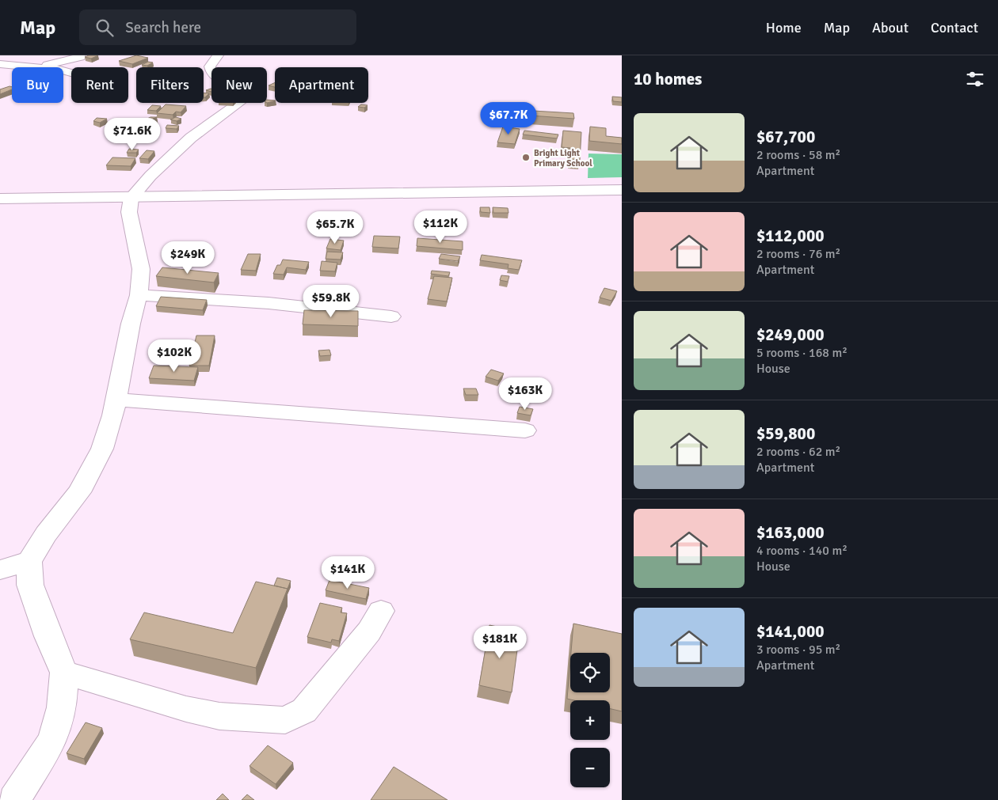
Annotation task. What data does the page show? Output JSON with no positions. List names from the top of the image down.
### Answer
{
  "places": ["Bright Light Primary School"],
  "page": {
    "header": "Map",
    "search": "Search here",
    "nav": [
      "Home",
      "Map",
      "About",
      "Contact"
    ],
    "heading": "10 homes",
    "chip": [
      "Buy",
      "Rent",
      "Filters",
      "New",
      "Apartment"
    ],
    "price": [
      "$67.7K",
      "$71.6K",
      "$112K",
      "$65.7K",
      "$249K",
      "$59.8K",
      "$102K",
      "$163K",
      "$141K",
      "$181K"
    ],
    "list": [
      {
        "name": "$67,700",
        "note": "2 rooms · 58 m² · Apartment"
      },
      {
        "name": "$112,000",
        "note": "2 rooms · 76 m² · Apartment"
      },
      {
        "name": "$249,000",
        "note": "5 rooms · 168 m² · House"
      },
      {
        "name": "$59,800",
        "note": "2 rooms · 62 m² · Apartment"
      },
      {
        "name": "$163,000",
        "note": "4 rooms · 140 m² · House"
      },
      {
        "name": "$141,000",
        "note": "3 rooms · 95 m² · Apartment"
      }
    ],
    "map_buttons": ["+", "−"]
  }
}
